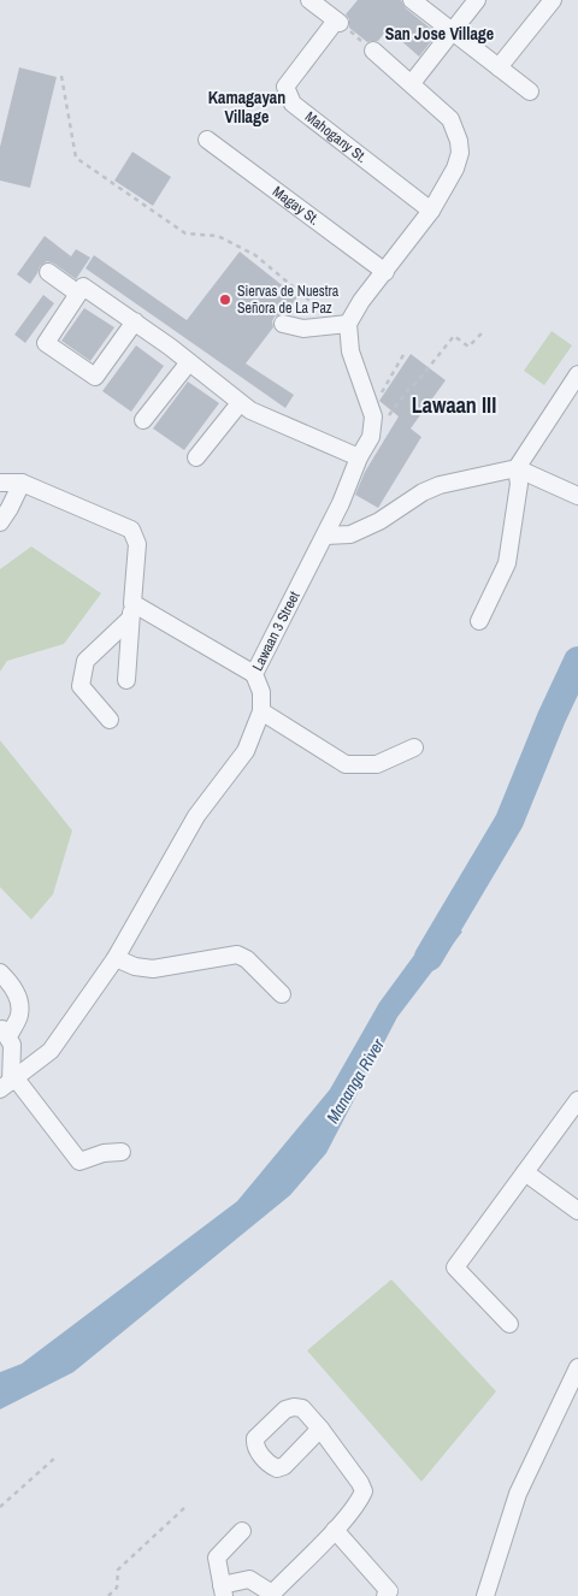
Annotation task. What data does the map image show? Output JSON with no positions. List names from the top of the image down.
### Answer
{
  "streets": {
    "street": ["Mahogany St.", "Magay St.", "Lawaan 3 Street"]
  },
  "districts": ["San Jose Village", "Kamagayan Village", "Lawaan III"],
  "water": ["Mananga River"],
  "places": ["Siervas de Nuestra Señora de La Paz"]
}
